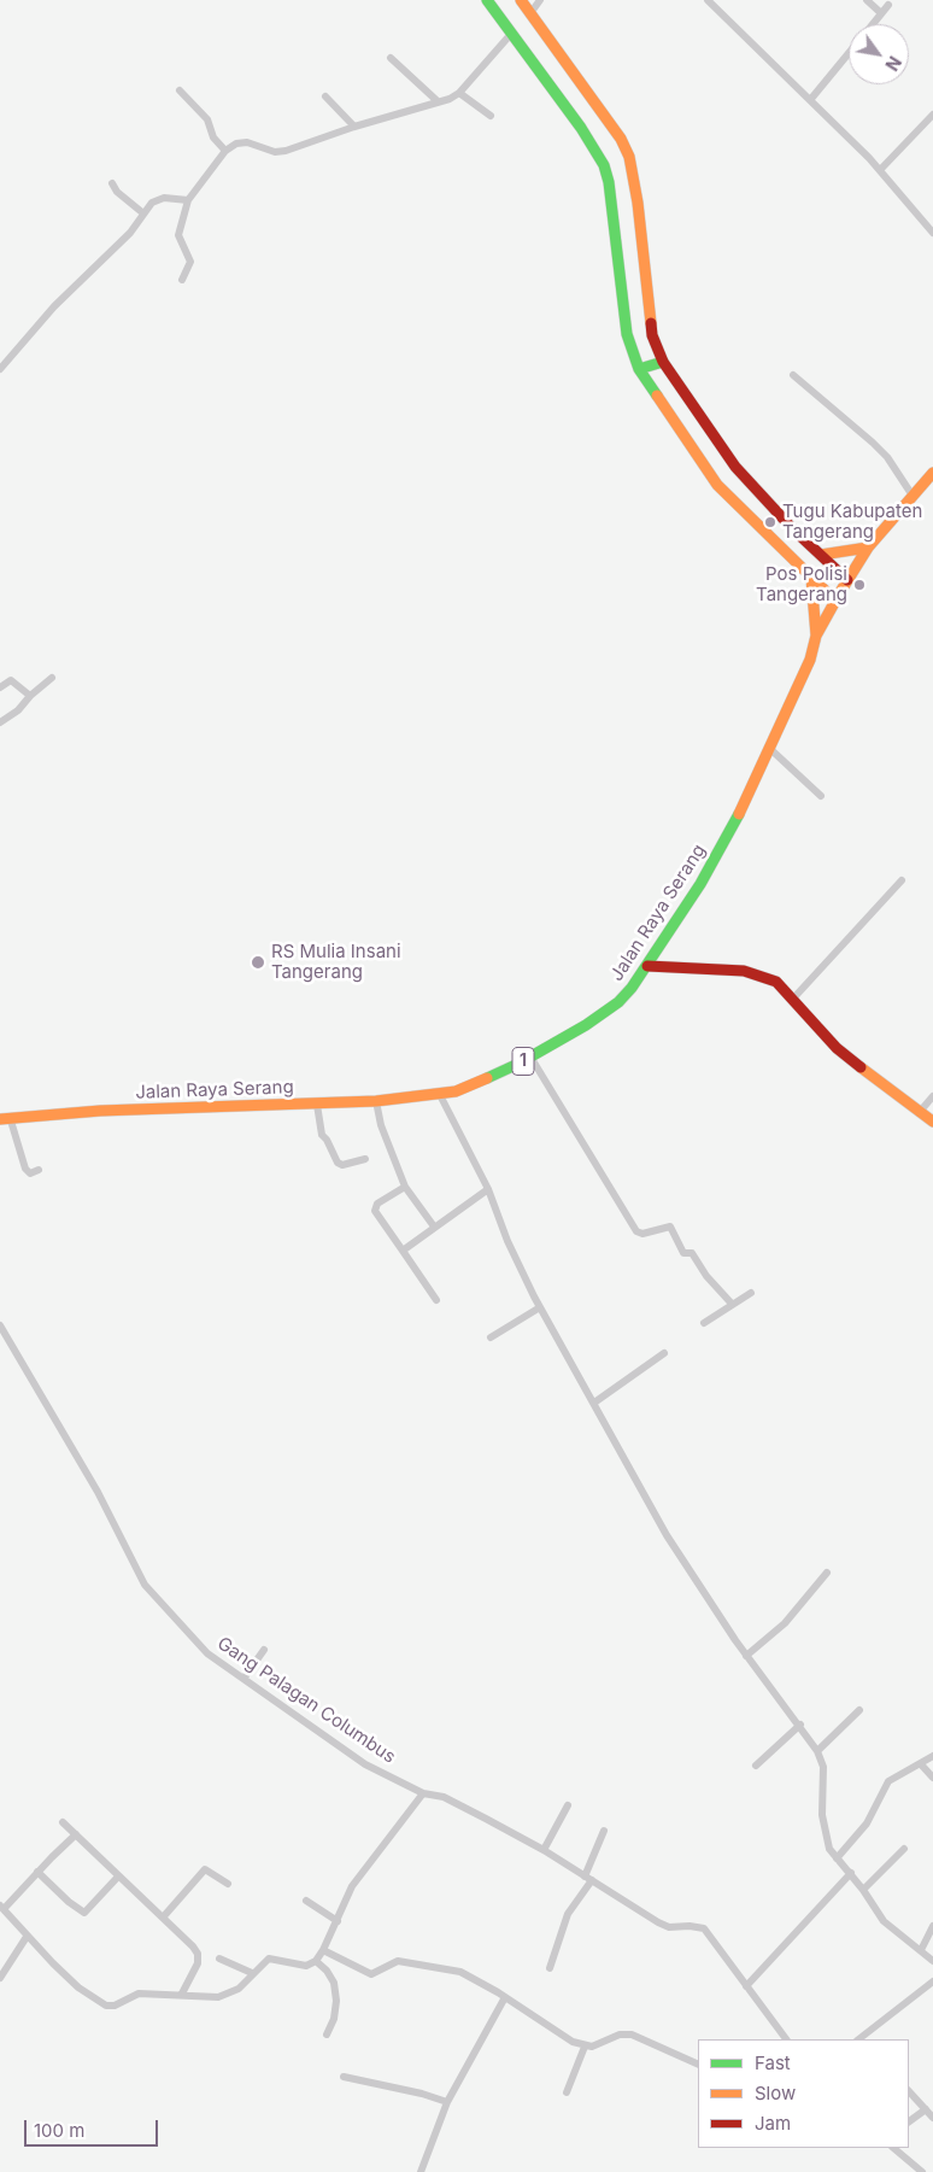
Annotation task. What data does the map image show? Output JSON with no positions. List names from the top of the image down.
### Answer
{
  "streets": {
    "main road": ["Jalan Raya Serang", "1"],
    "street": ["Gang Palagan Columbus"]
  },
  "places": ["Tugu Kabupaten Tangerang", "Pos Polisi Tangerang", "RS Mulia Insani Tangerang"],
  "legend": ["Fast", "Slow", "Jam"],
  "scale_bar": "100 m",
  "north": "bottom right"
}
